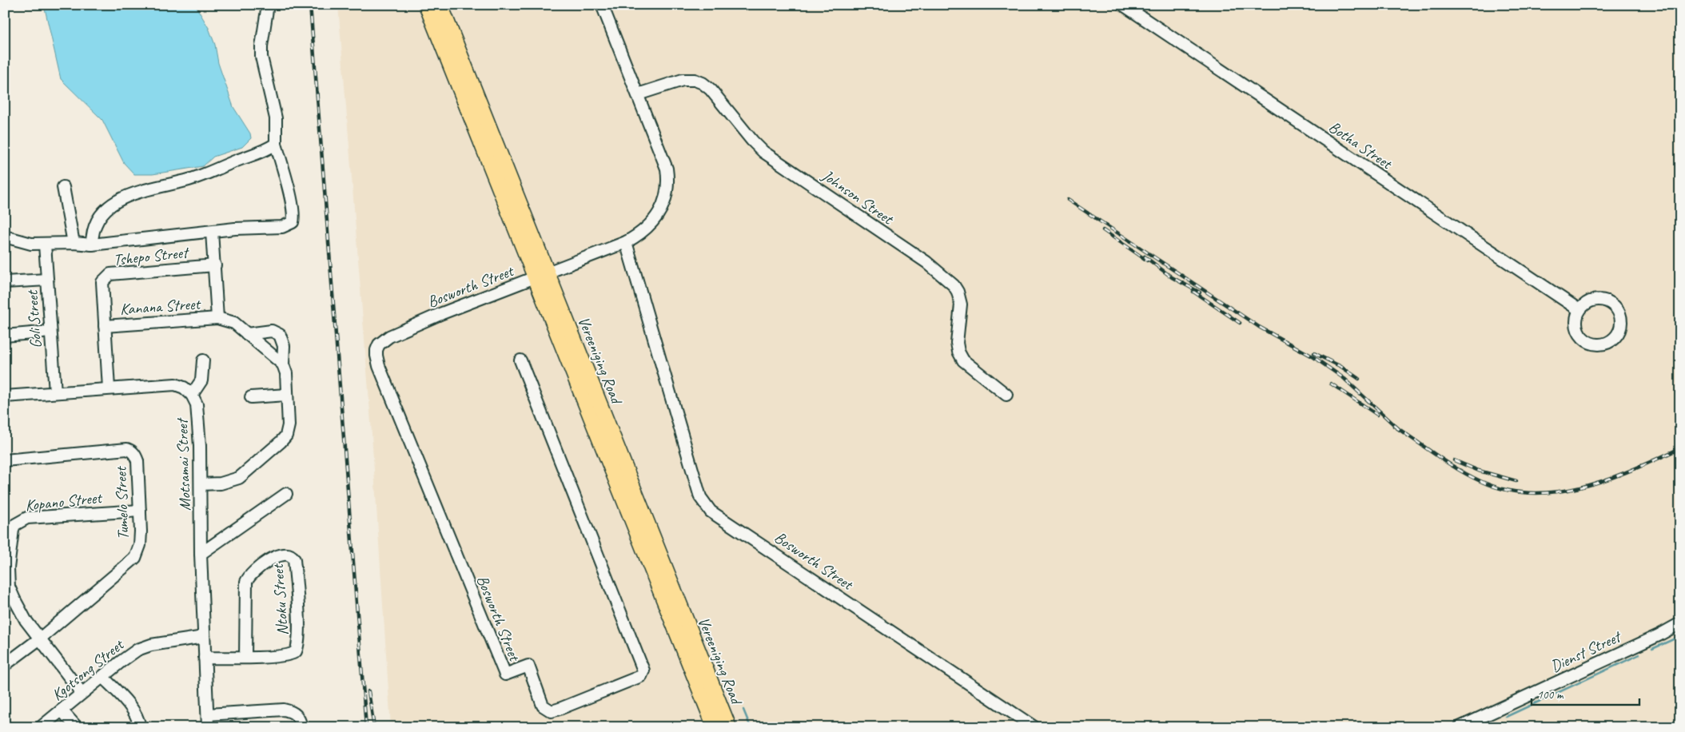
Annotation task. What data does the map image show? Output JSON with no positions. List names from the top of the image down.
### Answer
{
  "streets": {
    "main road": ["Vereeniging Road"],
    "street": [
      "Botha Street",
      "Johnson Street",
      "Tshepo Street",
      "Bosworth Street",
      "Kanana Street",
      "Goli Street",
      "Motsamai Street",
      "Kopano Street",
      "Tumelo Street",
      "Ntoku Street",
      "Dienst Street",
      "Kgotsong Street"
    ]
  },
  "crossings": [
    ["Johnson Street", "Bosworth Street"],
    ["Tshepo Street", "Kanana Street"],
    ["Bosworth Street", "Vereeniging Road"],
    ["Motsamai Street", "Ntoku Street"],
    ["Motsamai Street", "Kgotsong Street"],
    ["Kopano Street", "Tumelo Street"],
    ["Kopano Street", "Kgotsong Street"]
  ],
  "scale_bar": "100 m"
}
